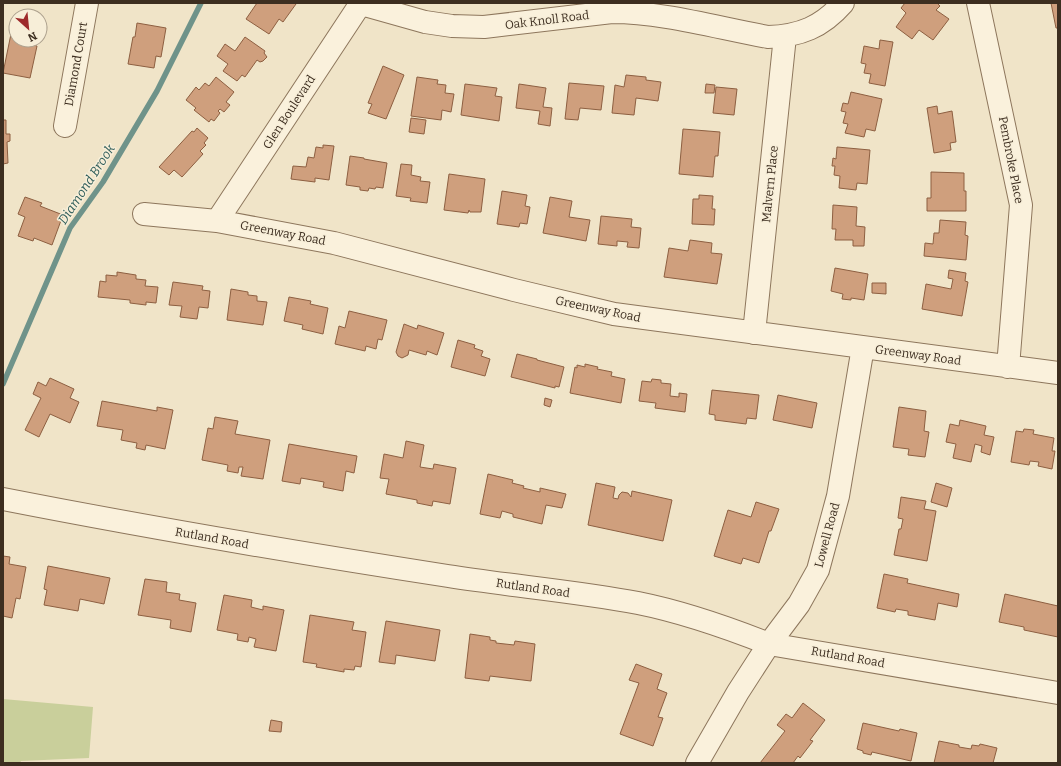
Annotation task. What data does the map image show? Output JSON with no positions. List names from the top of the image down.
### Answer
{
  "streets": {
    "street": [
      "Oak Knoll Road",
      "Diamond Court",
      "Glen Boulevard",
      "Pembroke Place",
      "Malvern Place",
      "Greenway Road",
      "Lowell Road",
      "Rutland Road"
    ]
  },
  "crossings": [
    ["Oak Knoll Road", "Glen Boulevard"],
    ["Oak Knoll Road", "Malvern Place"],
    ["Glen Boulevard", "Greenway Road"],
    ["Pembroke Place", "Greenway Road"],
    ["Malvern Place", "Greenway Road"],
    ["Greenway Road", "Lowell Road"],
    ["Lowell Road", "Rutland Road"]
  ],
  "water": ["Diamond Brook"],
  "north": "bottom right"
}
